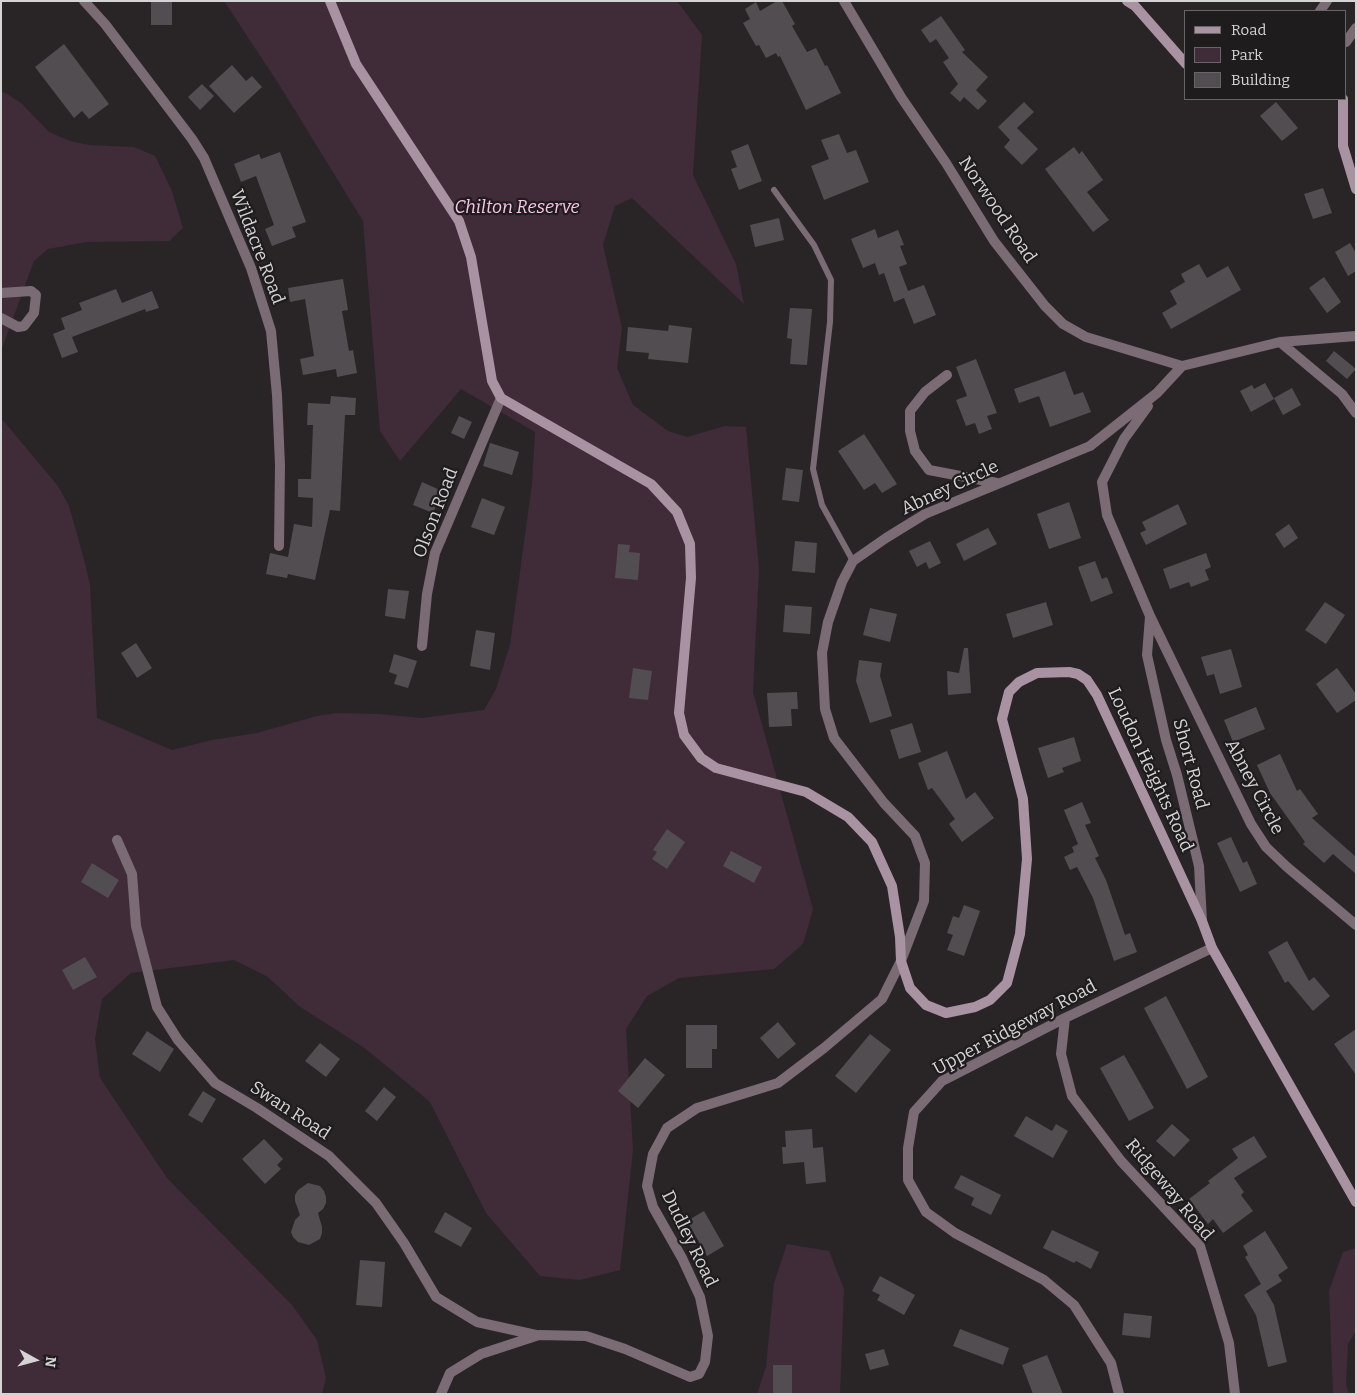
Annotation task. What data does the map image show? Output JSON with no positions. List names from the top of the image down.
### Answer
{
  "streets": {
    "street": [
      "Norwood Road",
      "Wildacre Road",
      "Abney Circle",
      "Olson Road",
      "Short Road",
      "Loudon Heights Road",
      "Upper Ridgeway Road",
      "Swan Road",
      "Ridgeway Road",
      "Dudley Road"
    ]
  },
  "crossings": [
    ["Norwood Road", "Abney Circle"],
    ["Abney Circle", "Short Road"],
    ["Abney Circle", "Loudon Heights Road"],
    ["Abney Circle", "Dudley Road"],
    ["Olson Road", "Loudon Heights Road"],
    ["Short Road", "Loudon Heights Road"],
    ["Loudon Heights Road", "Upper Ridgeway Road"],
    ["Loudon Heights Road", "Dudley Road"],
    ["Upper Ridgeway Road", "Ridgeway Road"],
    ["Swan Road", "Dudley Road"]
  ],
  "parks": ["Chilton Reserve"],
  "legend": ["Road", "Park", "Building"],
  "north": "right"
}
